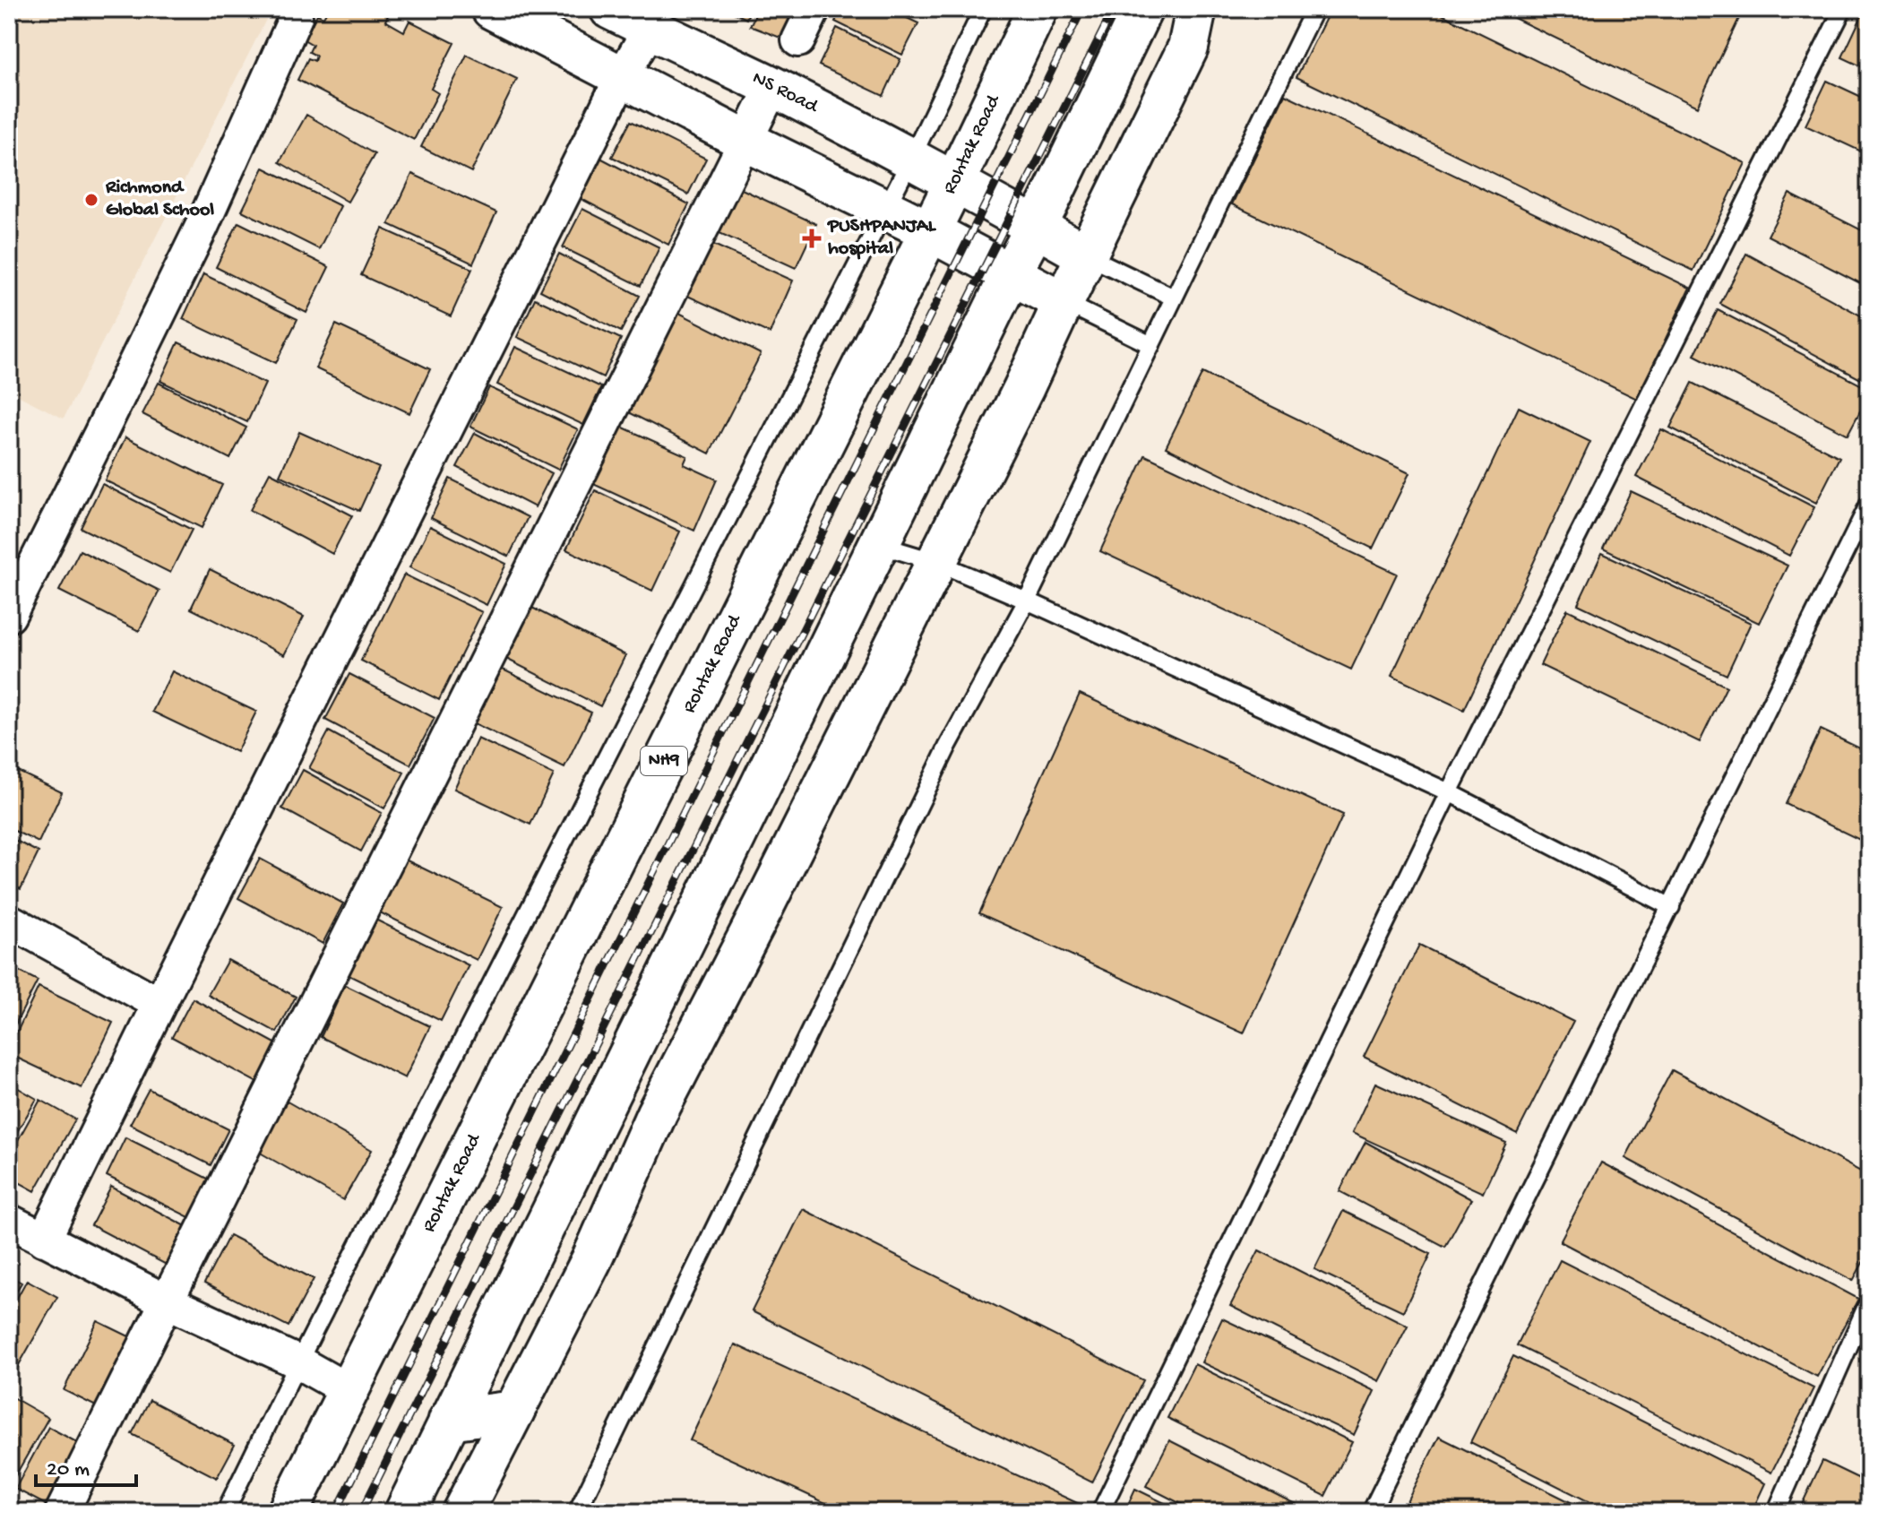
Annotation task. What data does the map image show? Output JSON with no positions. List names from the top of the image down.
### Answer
{
  "streets": {
    "main road": ["NS Road", "Rohtak Road", "NH9"]
  },
  "crossings": [
    ["NS Road", "Rohtak Road"]
  ],
  "places": {
    "other": ["Richmond Global School"],
    "health": ["PUSHPANJAL hospital"]
  },
  "scale_bar": "20 m"
}
